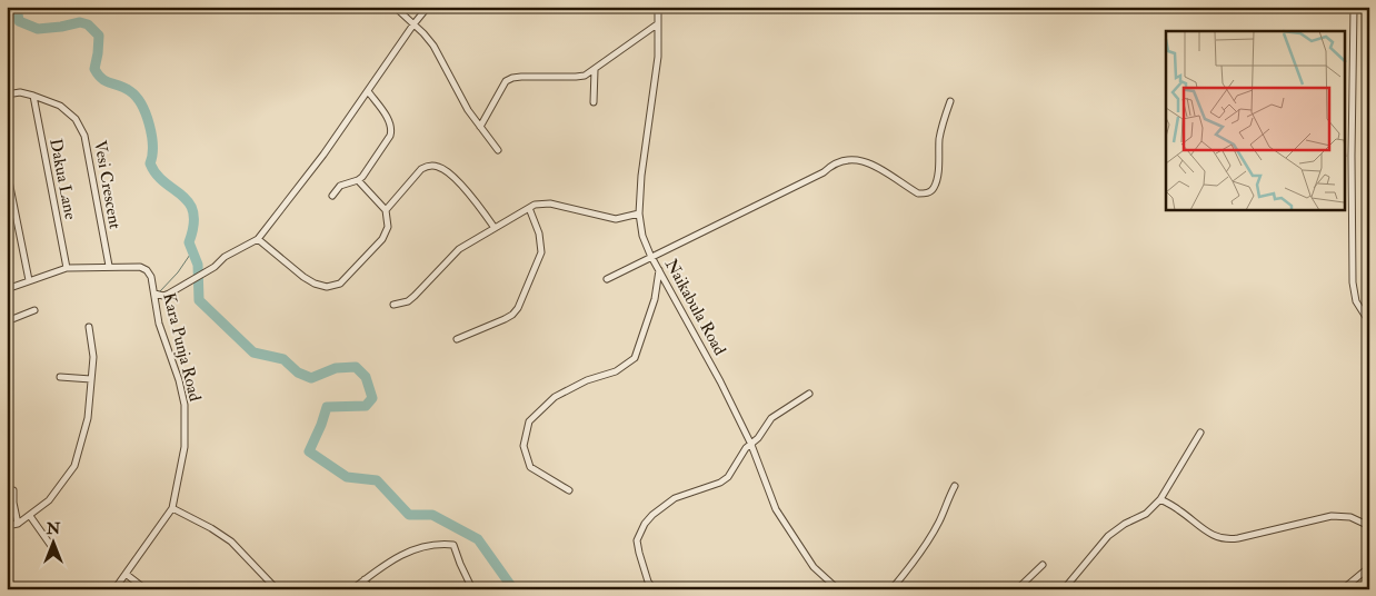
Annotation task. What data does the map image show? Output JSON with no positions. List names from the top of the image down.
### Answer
{
  "streets": {
    "street": [
      "Dakua Lane",
      "Vesi Crescent",
      "Naikabula Road",
      "Kara Punja Road"
    ]
  },
  "crossings": [
    ["Dakua Lane", "Vesi Crescent"],
    ["Dakua Lane", "Kara Punja Road"],
    ["Vesi Crescent", "Kara Punja Road"]
  ],
  "north": "top"
}
